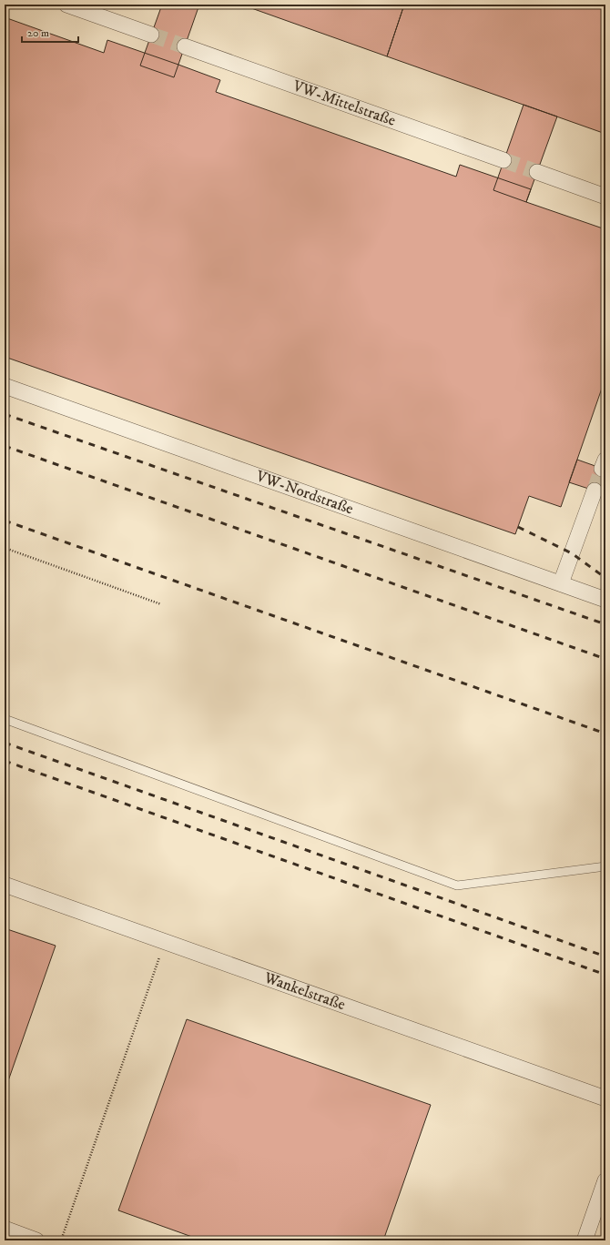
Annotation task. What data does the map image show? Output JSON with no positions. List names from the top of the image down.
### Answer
{
  "streets": {
    "street": ["VW-Mittelstraße", "VW-Nordstraße", "Wankelstraße"]
  },
  "scale_bar": "20 m"
}
